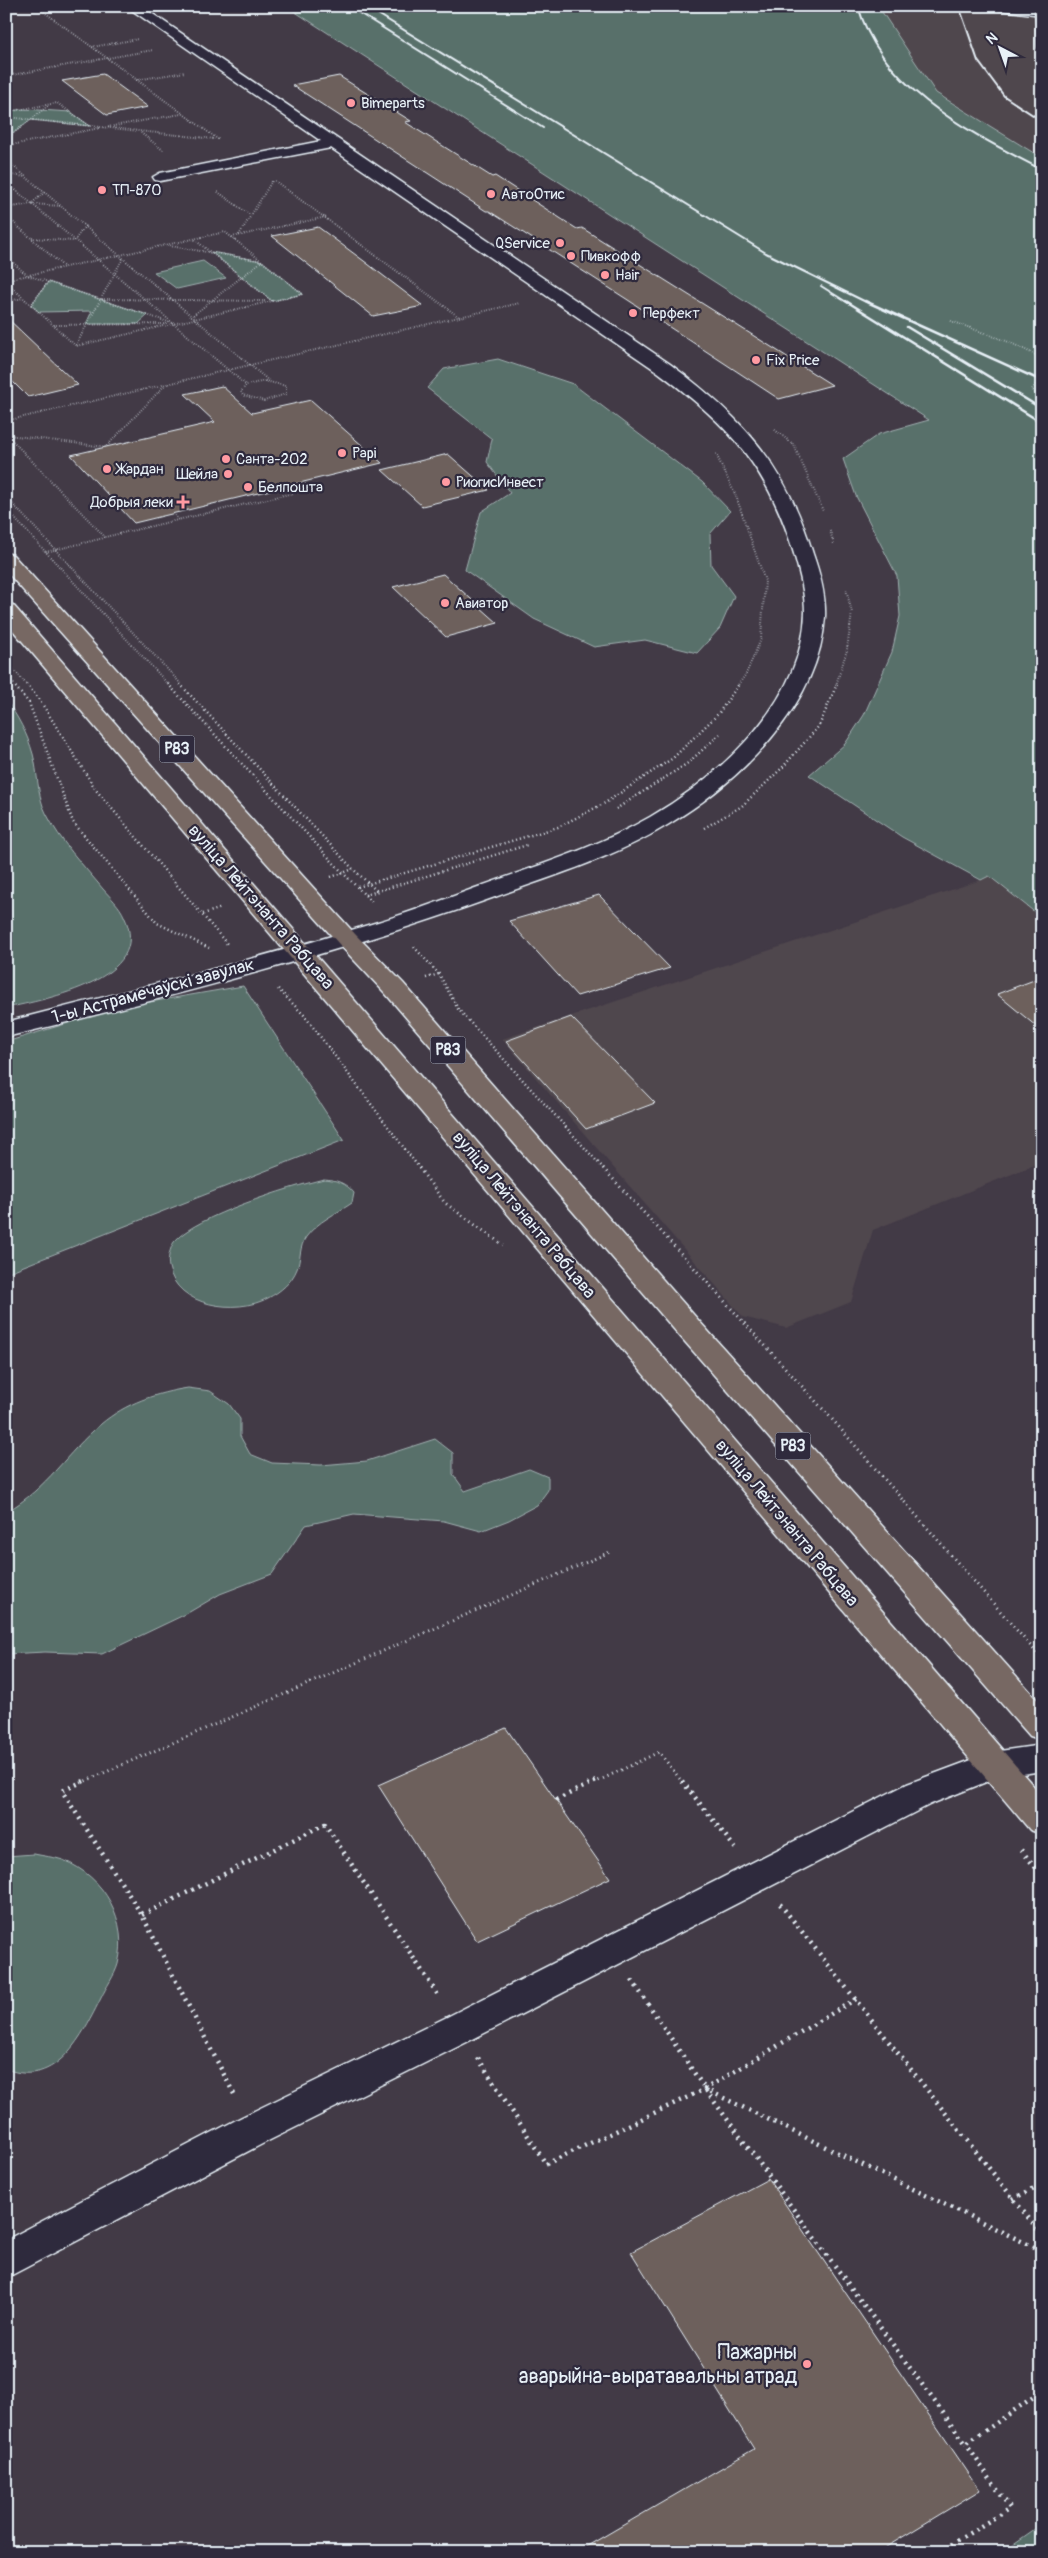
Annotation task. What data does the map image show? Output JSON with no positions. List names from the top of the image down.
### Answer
{
  "streets": {
    "highway": ["Р83", "вуліца Лейтэнанта Рабцава"],
    "street": ["1-ы Астрамечаўскі завулак"]
  },
  "crossings": [
    ["Р83", "1-ы Астрамечаўскі завулак"],
    ["вуліца Лейтэнанта Рабцава", "1-ы Астрамечаўскі завулак"]
  ],
  "places": {
    "other": [
      "Bimeparts",
      "ТП-870",
      "АвтоОтис",
      "QService",
      "Пивкофф",
      "Hair",
      "Перфект",
      "Fix Price",
      "Papi",
      "Санта-202",
      "Жардан",
      "Шейла",
      "РиогисИнвест",
      "Белпошта",
      "Авиатор",
      "Пажарны аварыйна-выратавальны атрад"
    ],
    "health": ["Добрыя леки"]
  },
  "north": "top left"
}
